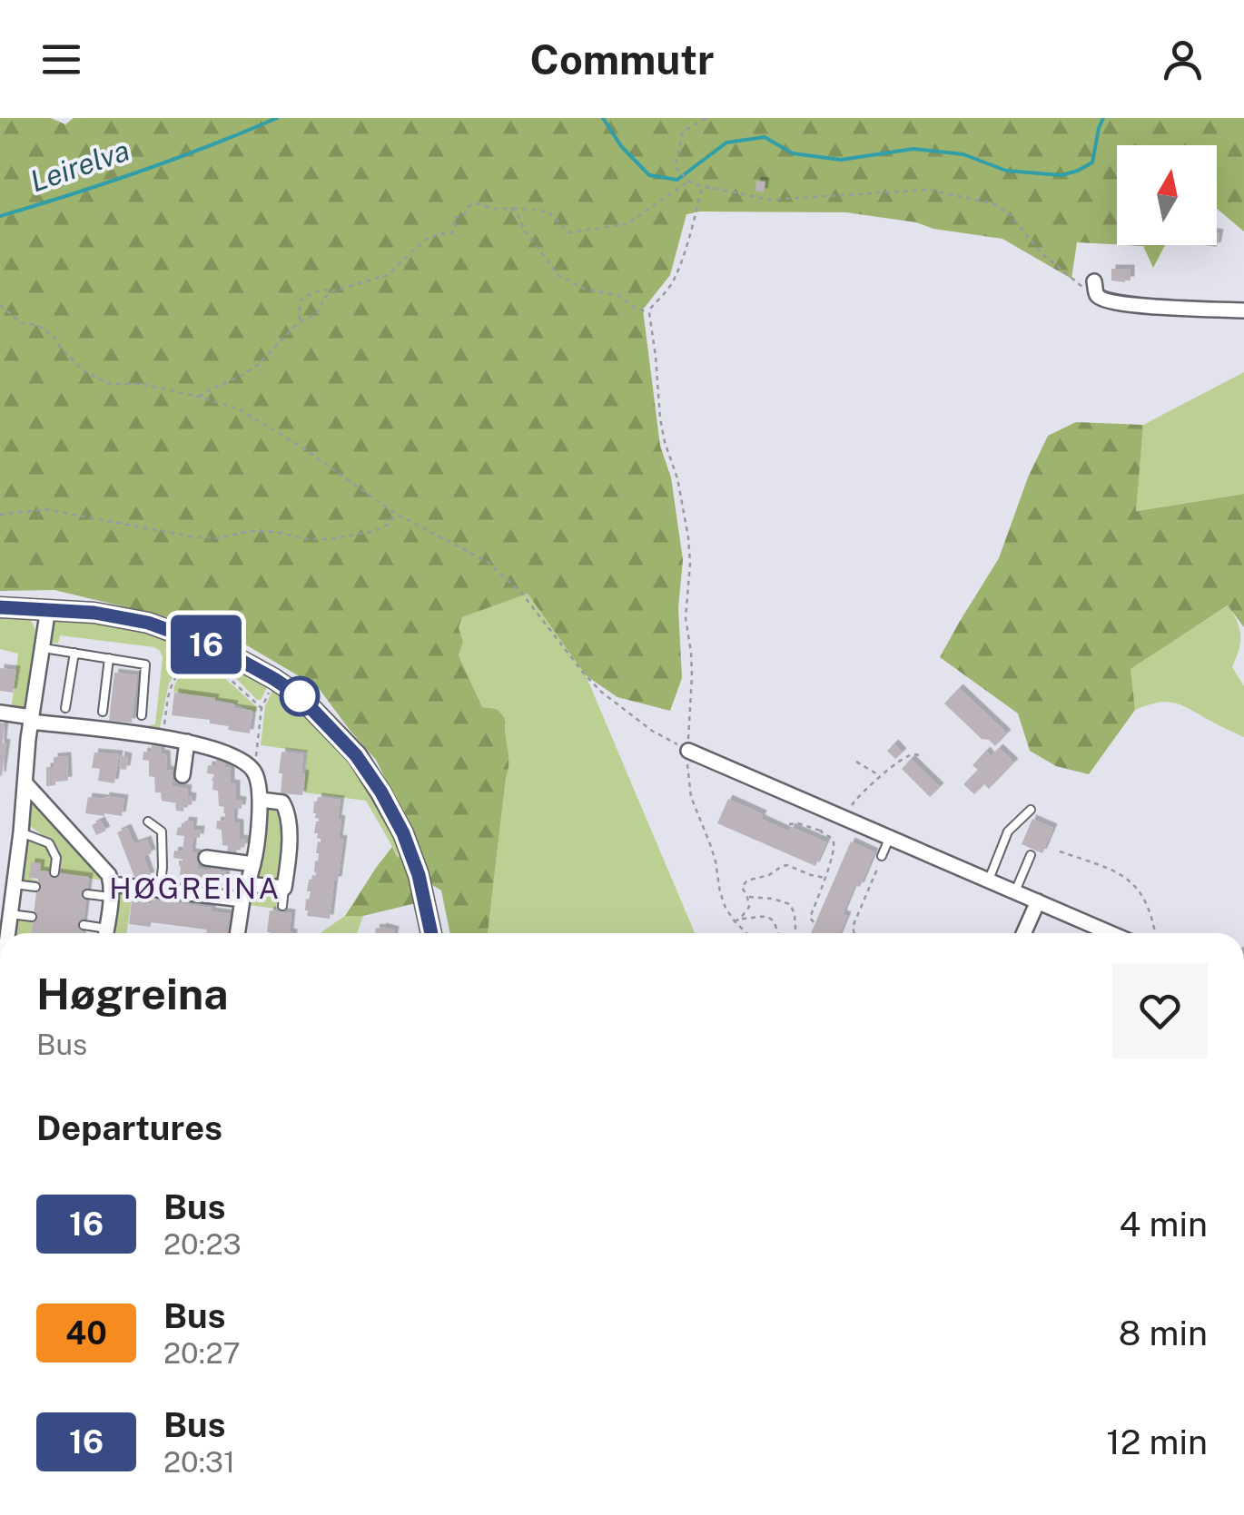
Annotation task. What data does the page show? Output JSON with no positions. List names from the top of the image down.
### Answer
{
  "districts": ["HØGREINA"],
  "water": ["Leirelva"],
  "lines": ["bus line 16"],
  "north": "top",
  "page": {
    "header": "Commutr",
    "on_map": "16",
    "heading": [
      ["Høgreina", "Bus"],
      "Departures"
    ],
    "list": [
      {
        "mark": "16",
        "name": "Bus",
        "note": "20:23",
        "value": "4 min"
      },
      {
        "mark": "40",
        "name": "Bus",
        "note": "20:27",
        "value": "8 min"
      },
      {
        "mark": "16",
        "name": "Bus",
        "note": "20:31",
        "value": "12 min"
      }
    ]
  }
}
